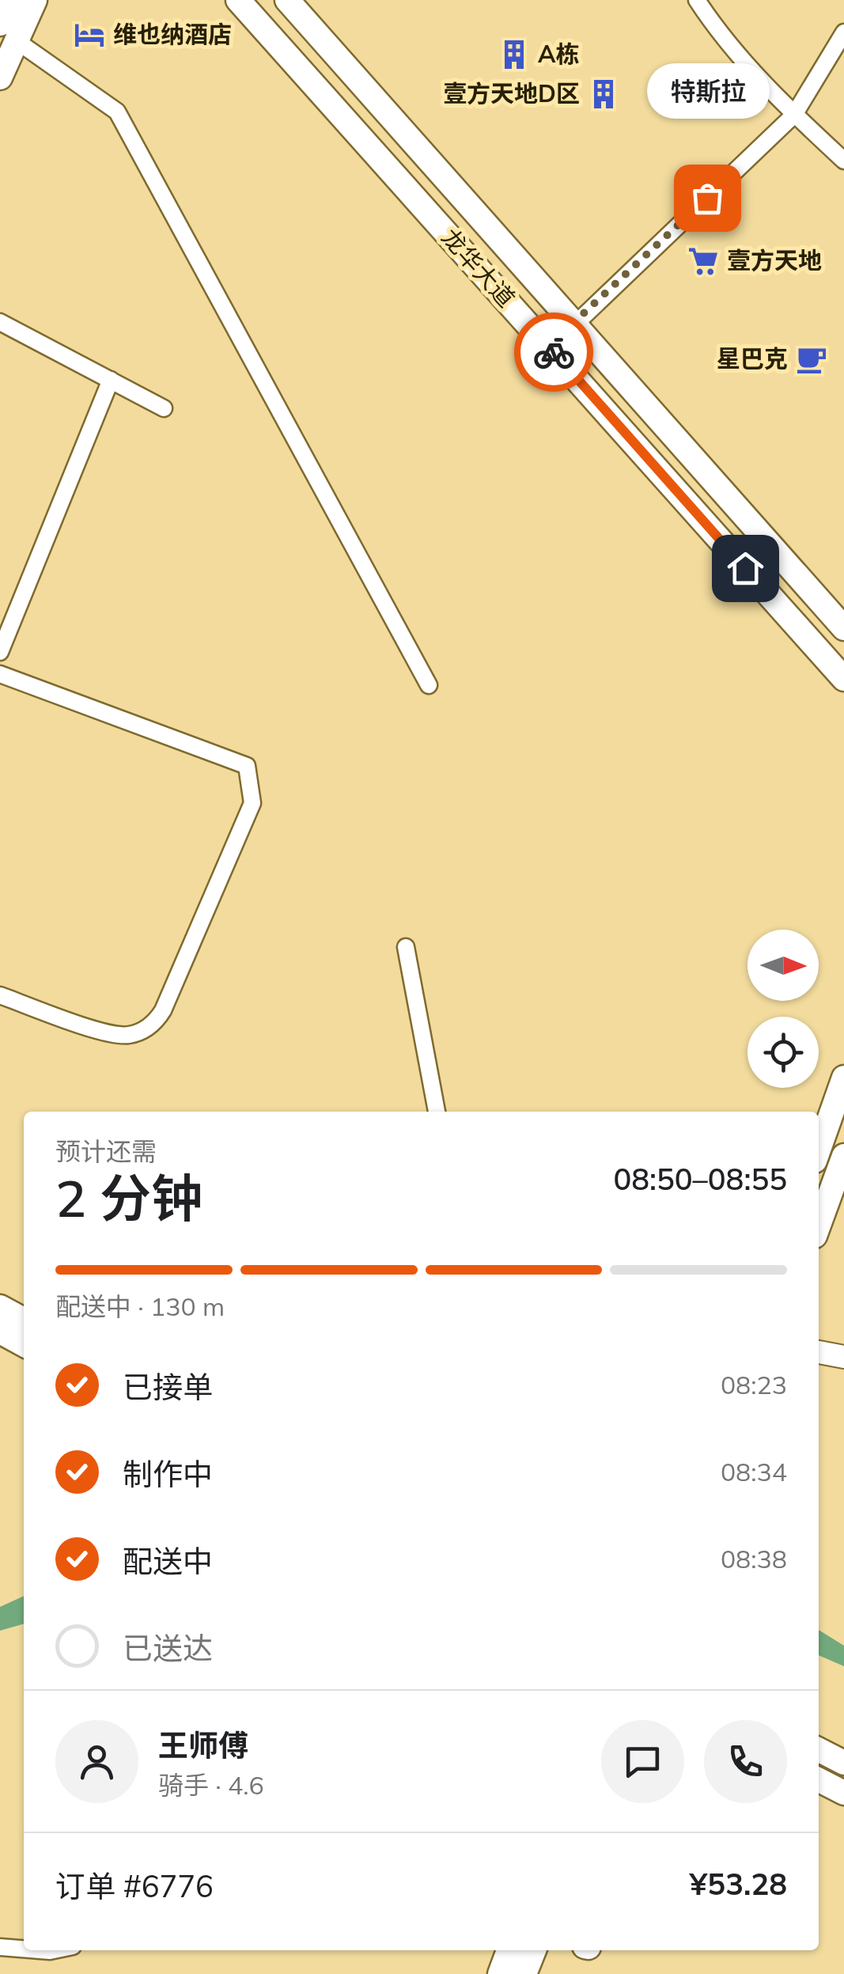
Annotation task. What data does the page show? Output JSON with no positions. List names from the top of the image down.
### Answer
{
  "streets": {
    "main road": ["龙华大道"]
  },
  "places": {
    "hotel": ["维也纳酒店"],
    "building": ["A栋", "壹方天地D区"],
    "other": ["特斯拉"],
    "supermarket": ["壹方天地"],
    "cafe": ["星巴克"]
  },
  "north": "right",
  "page": {
    "bubble": "特斯拉",
    "heading": ["2 分钟", "预计还需", "08:50–08:55"],
    "panel": [
      "王师傅",
      "骑手 · 4.6",
      "订单 #6776",
      "¥53.28"
    ],
    "bar": "配送中 · 130 m",
    "list": [
      ["已接单", "08:23"],
      ["制作中", "08:34"],
      ["配送中", "08:38"],
      "已送达"
    ]
  }
}
